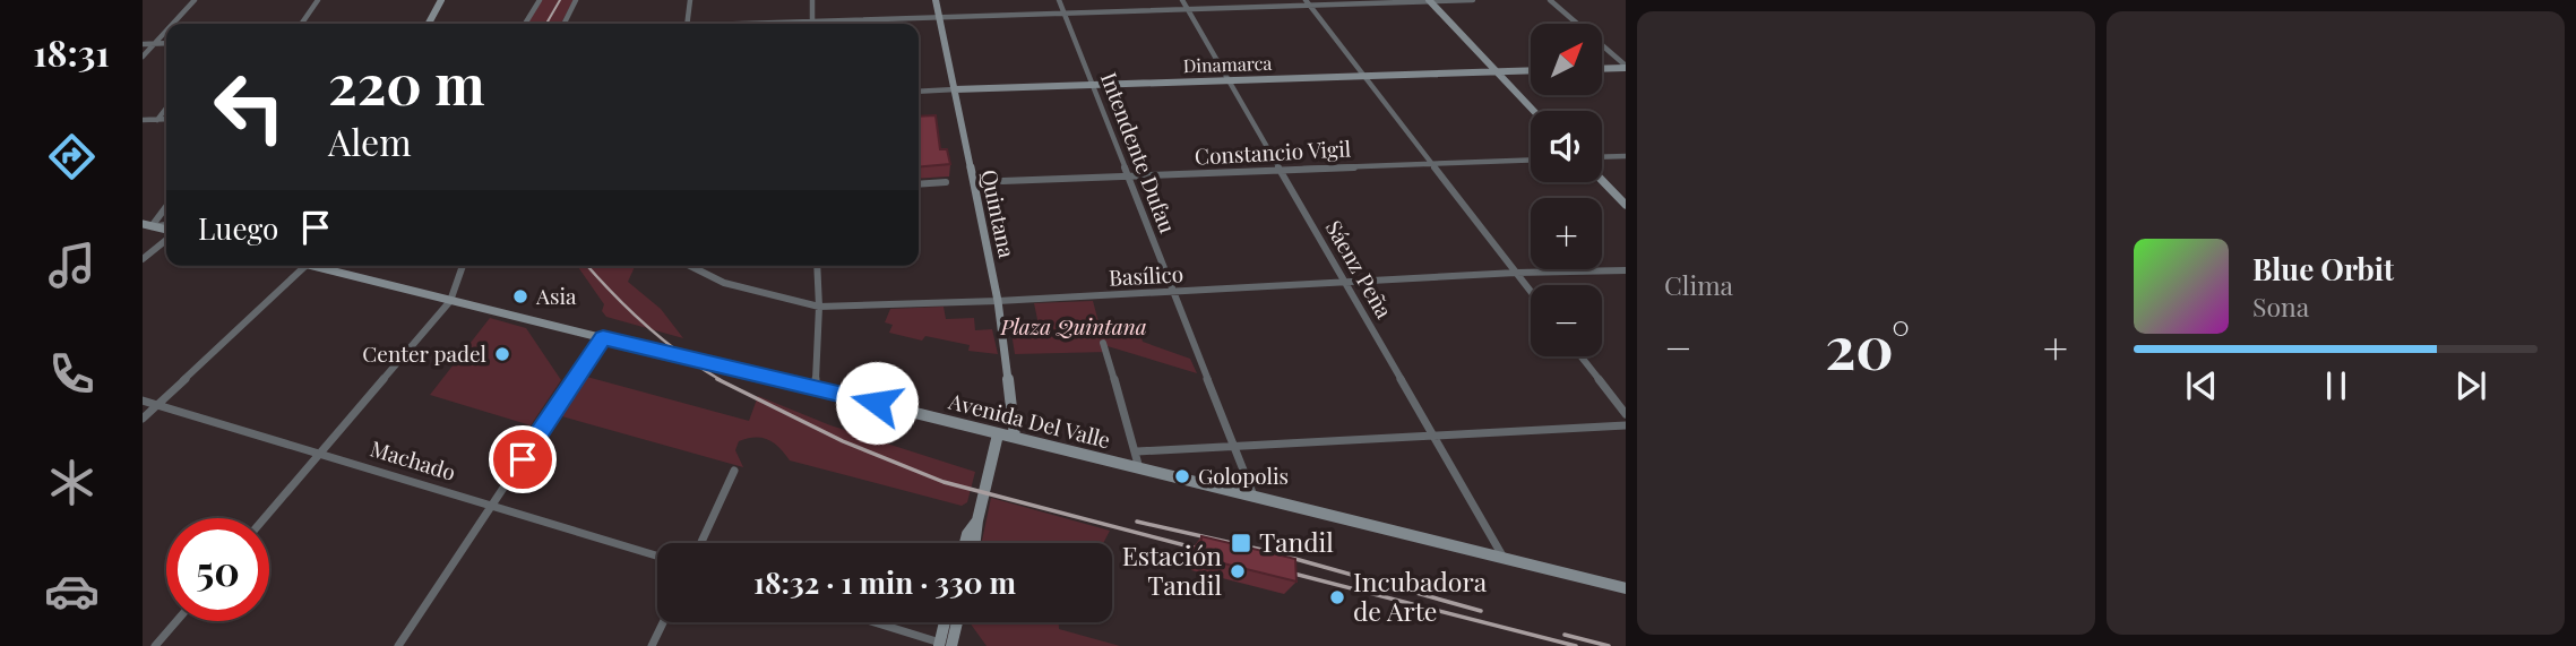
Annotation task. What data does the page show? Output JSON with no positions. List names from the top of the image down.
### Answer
{
  "streets": {
    "street": [
      "Dinamarca",
      "Intendente Dufau",
      "Constancio Vigil",
      "Quintana",
      "Sáenz Peña",
      "Basílico",
      "Avenida Del Valle",
      "Machado"
    ]
  },
  "crossings": [
    ["Dinamarca", "Intendente Dufau"],
    ["Dinamarca", "Quintana"],
    ["Dinamarca", "Sáenz Peña"],
    ["Intendente Dufau", "Constancio Vigil"],
    ["Intendente Dufau", "Basílico"],
    ["Intendente Dufau", "Avenida Del Valle"],
    ["Constancio Vigil", "Sáenz Peña"],
    ["Quintana", "Basílico"],
    ["Quintana", "Avenida Del Valle"],
    ["Sáenz Peña", "Basílico"],
    ["Sáenz Peña", "Avenida Del Valle"]
  ],
  "parks": ["Plaza Quintana"],
  "places": {
    "other": [
      "Asia",
      "Center padel",
      "Golopolis",
      "Estación Tandil",
      "Incubadora de Arte"
    ],
    "transit": ["Tandil"]
  },
  "north": "top right",
  "page": {
    "tabs": "18:31",
    "tile": "Clima",
    "map_buttons": ["+", "−"],
    "turn": ["220 m", "Alem"],
    "then": "Luego",
    "song": ["Blue Orbit", "Sona"],
    "heat": ["−", "20°", "+"],
    "limit": "50",
    "trip": "18:32 · 1 min · 330 m"
  }
}
